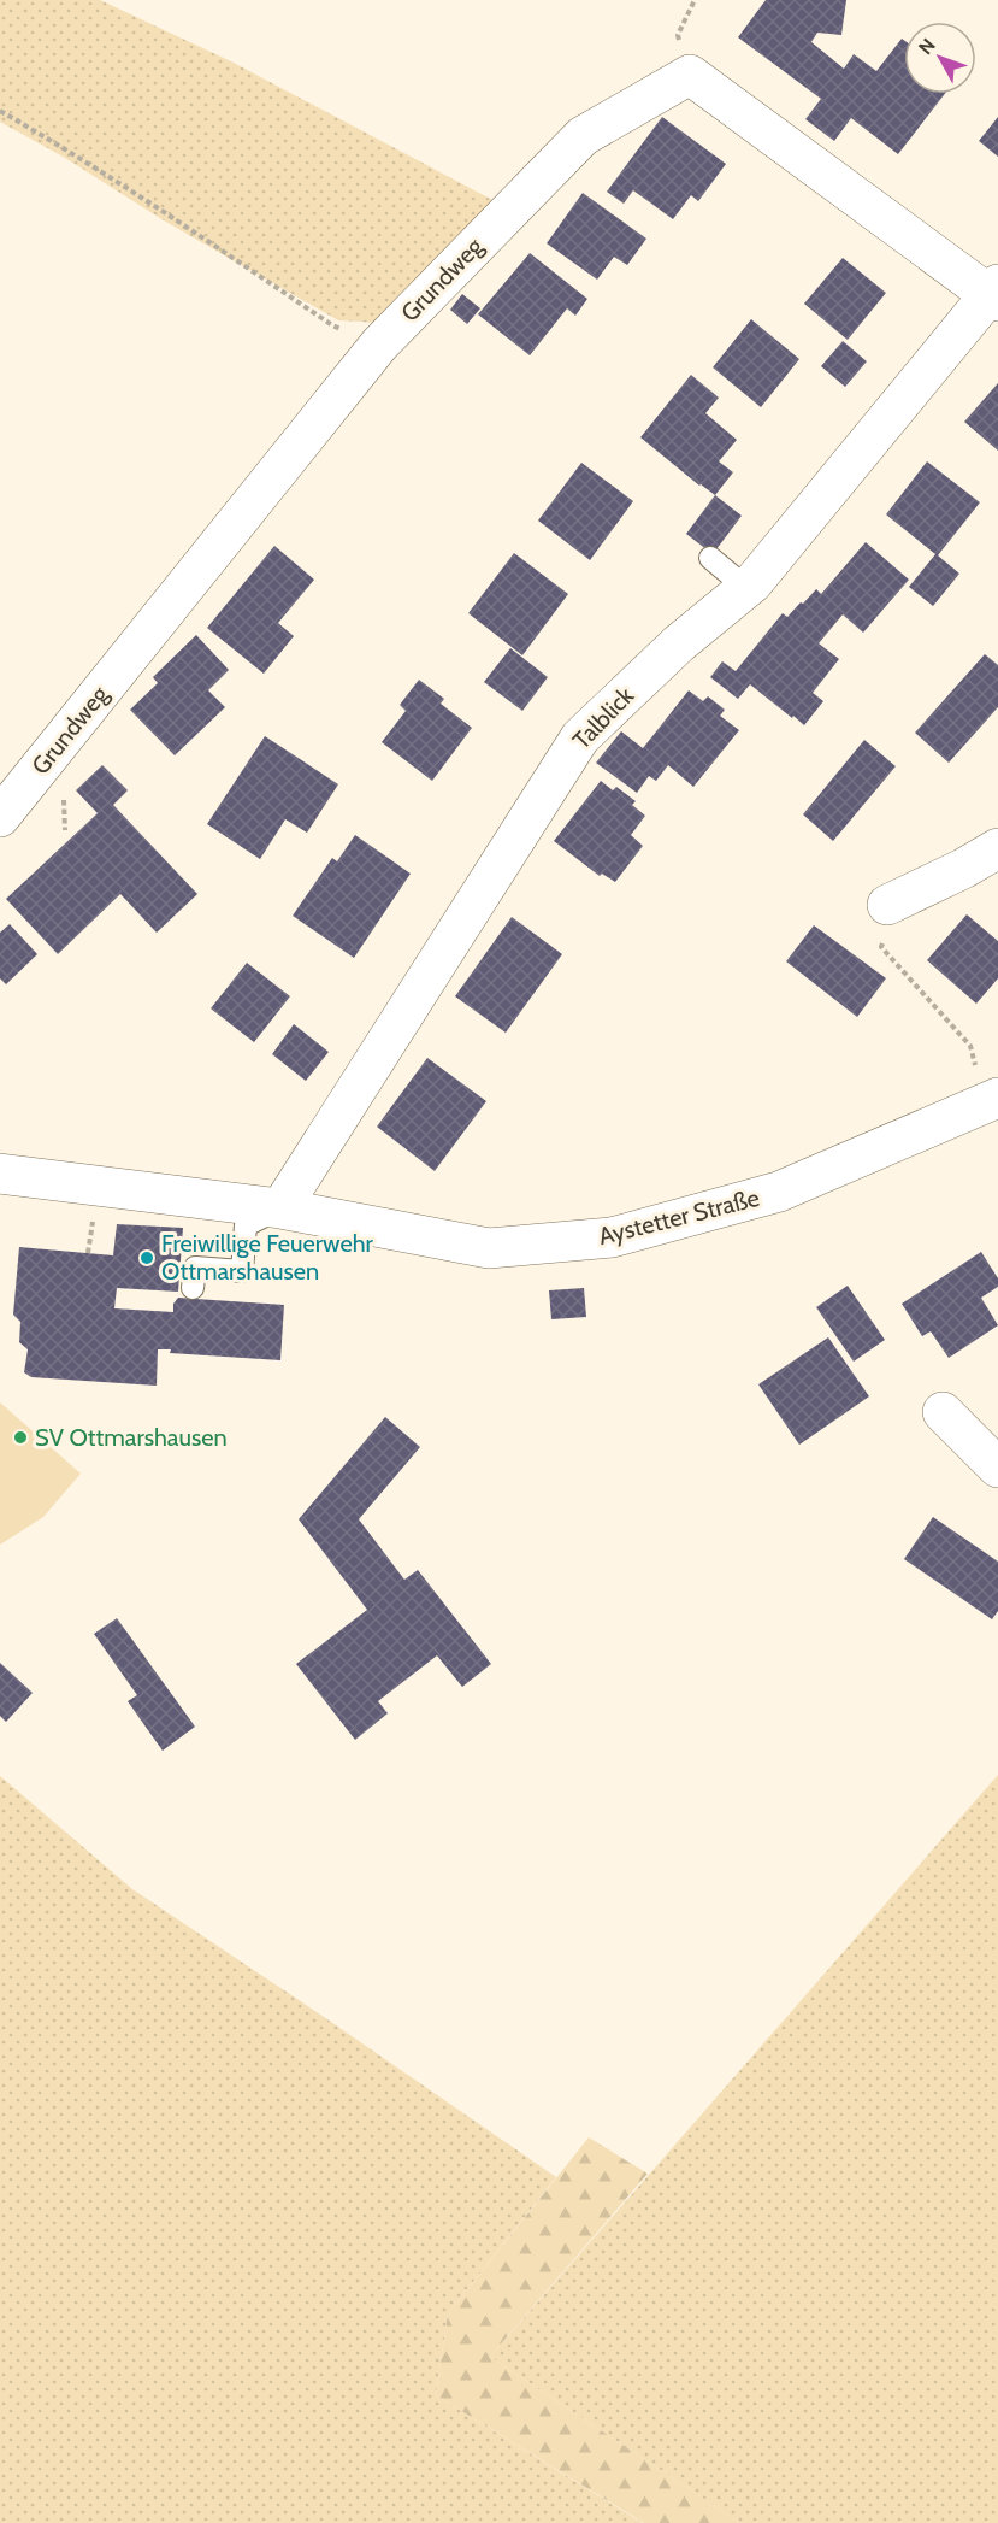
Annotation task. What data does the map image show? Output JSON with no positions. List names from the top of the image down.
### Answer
{
  "streets": {
    "street": ["Grundweg", "Talblick", "Aystetter Straße"]
  },
  "crossings": [
    ["Grundweg", "Talblick"],
    ["Talblick", "Aystetter Straße"]
  ],
  "places": ["Freiwillige Feuerwehr Ottmarshausen", "SV Ottmarshausen"],
  "north": "top left"
}
